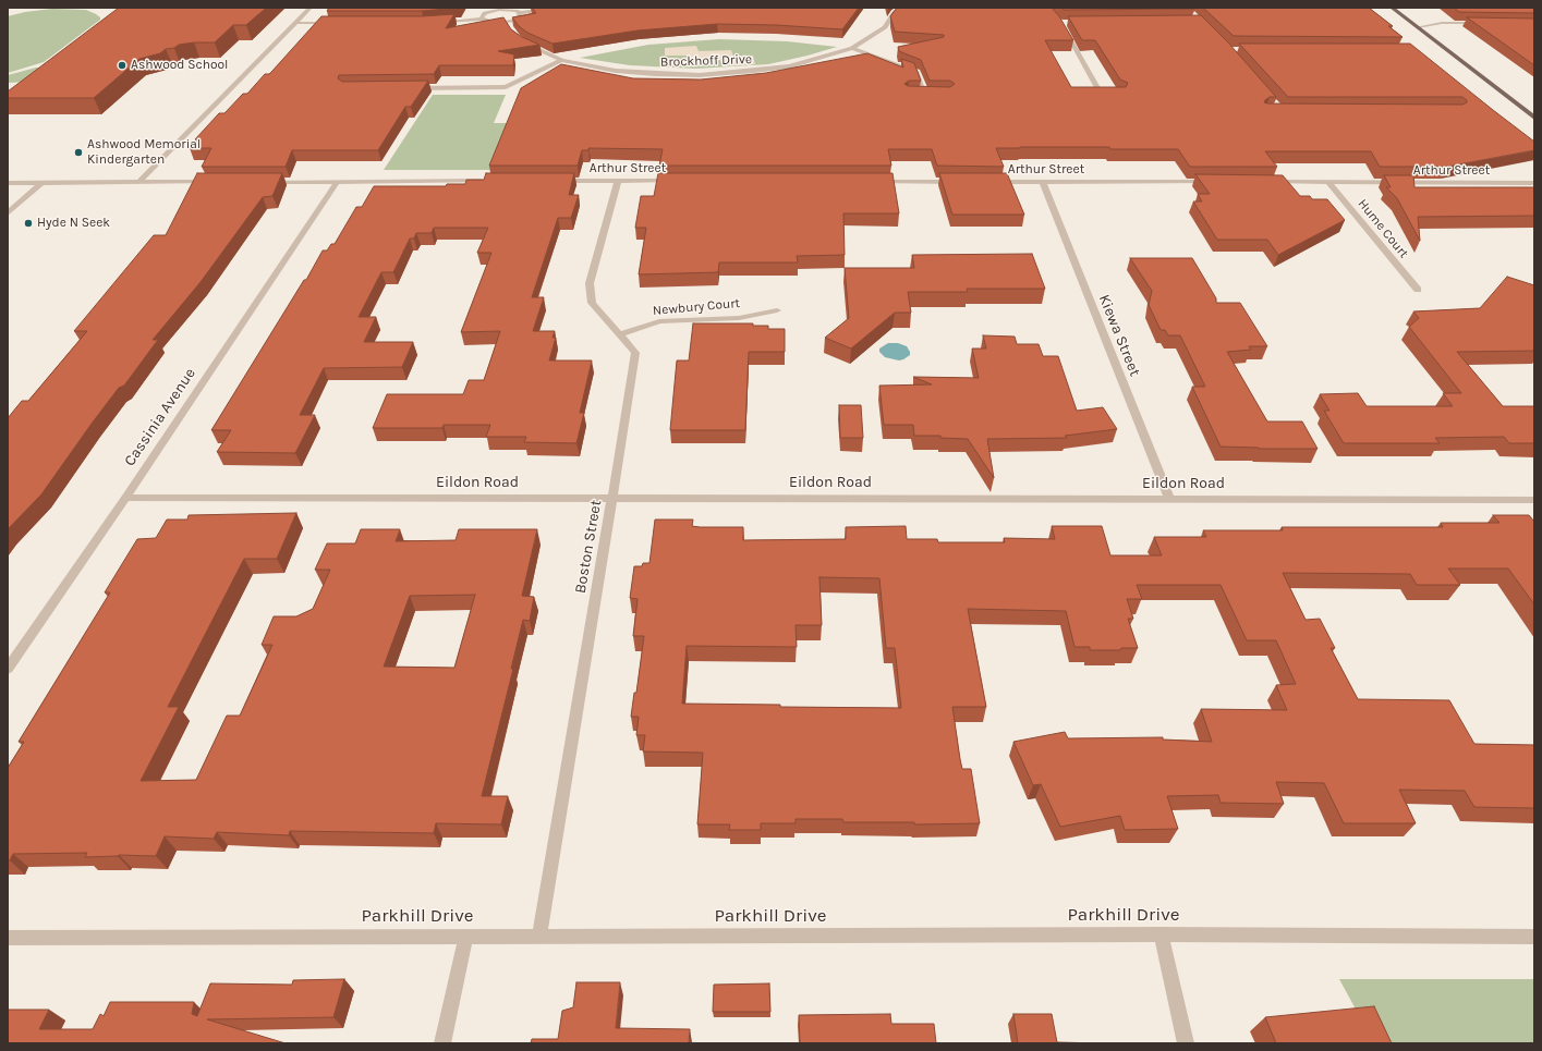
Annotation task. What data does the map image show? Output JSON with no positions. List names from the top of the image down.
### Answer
{
  "streets": {
    "street": [
      "Brockhoff Drive",
      "Arthur Street",
      "Hume Court",
      "Newbury Court",
      "Kiewa Street",
      "Cassinia Avenue",
      "Eildon Road",
      "Boston Street",
      "Parkhill Drive"
    ]
  },
  "crossings": [
    ["Arthur Street", "Hume Court"],
    ["Arthur Street", "Kiewa Street"],
    ["Arthur Street", "Boston Street"],
    ["Newbury Court", "Boston Street"],
    ["Kiewa Street", "Eildon Road"],
    ["Cassinia Avenue", "Eildon Road"],
    ["Eildon Road", "Boston Street"],
    ["Boston Street", "Parkhill Drive"]
  ],
  "places": ["Ashwood School", "Ashwood Memorial Kindergarten", "Hyde N Seek"]
}
